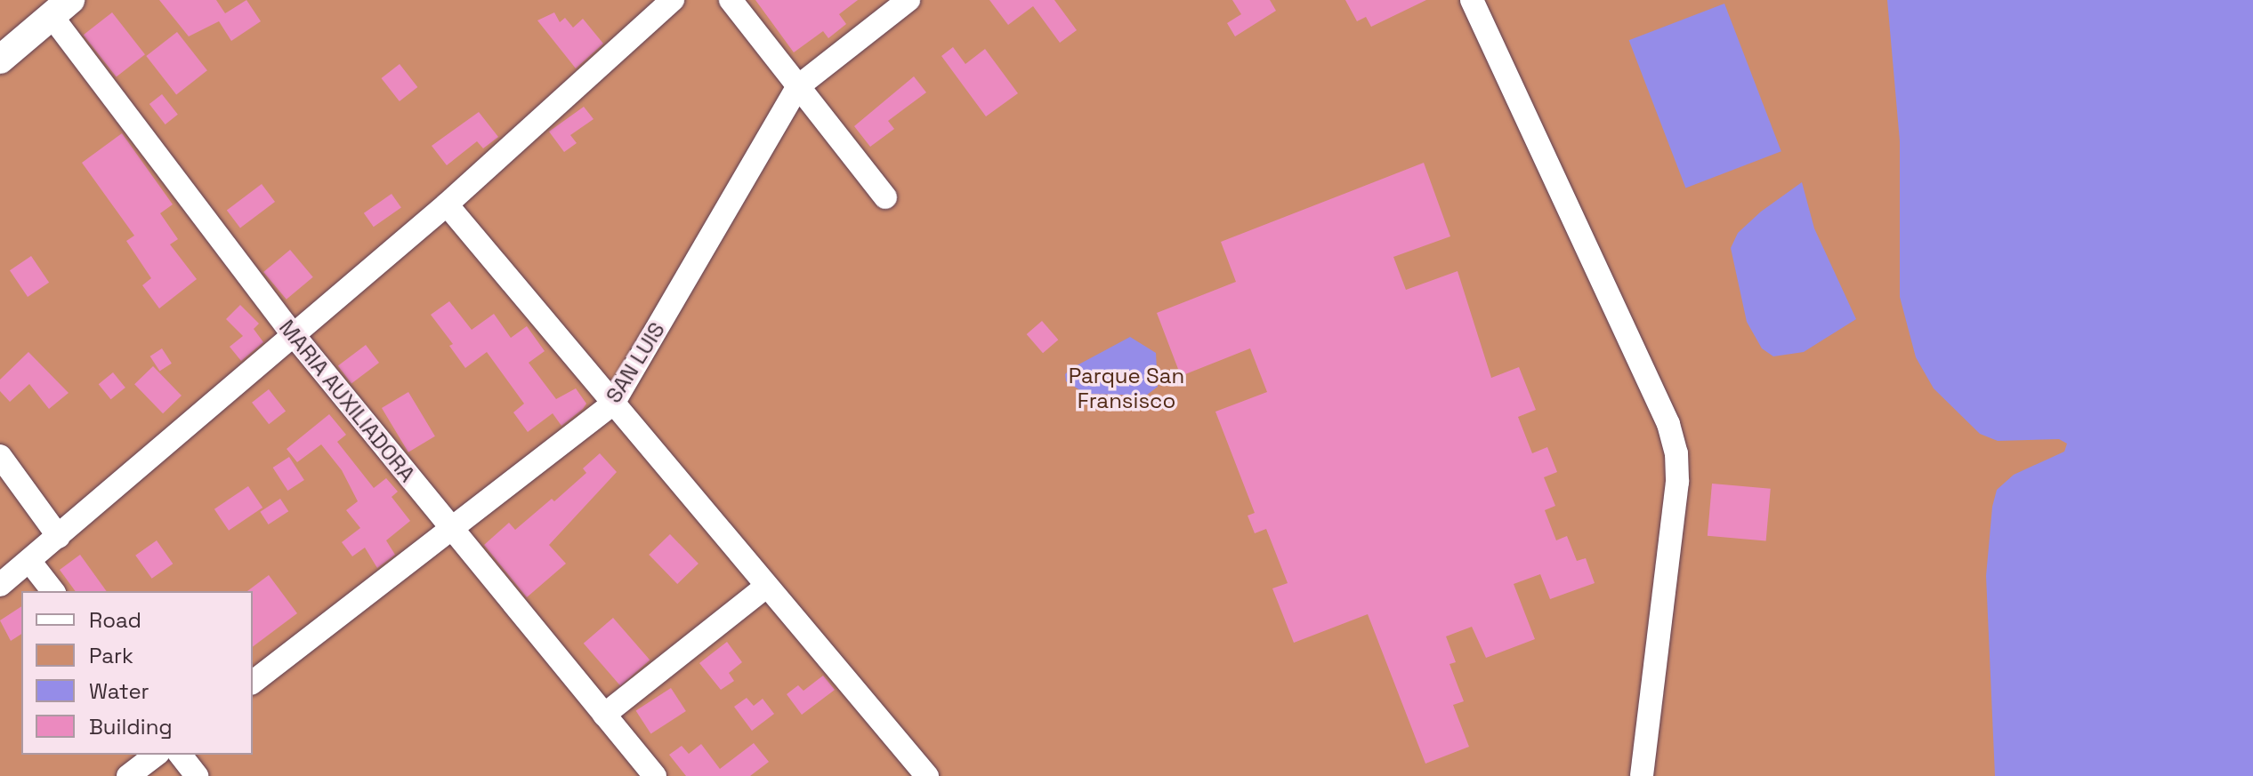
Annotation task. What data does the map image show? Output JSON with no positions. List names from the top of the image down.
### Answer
{
  "streets": {
    "street": ["SAN LUIS", "MARIA AUXILIADORA"]
  },
  "crossings": [
    ["SAN LUIS", "MARIA AUXILIADORA"]
  ],
  "parks": ["Parque San Fransisco"],
  "legend": [
    "Road",
    "Park",
    "Water",
    "Building"
  ]
}
